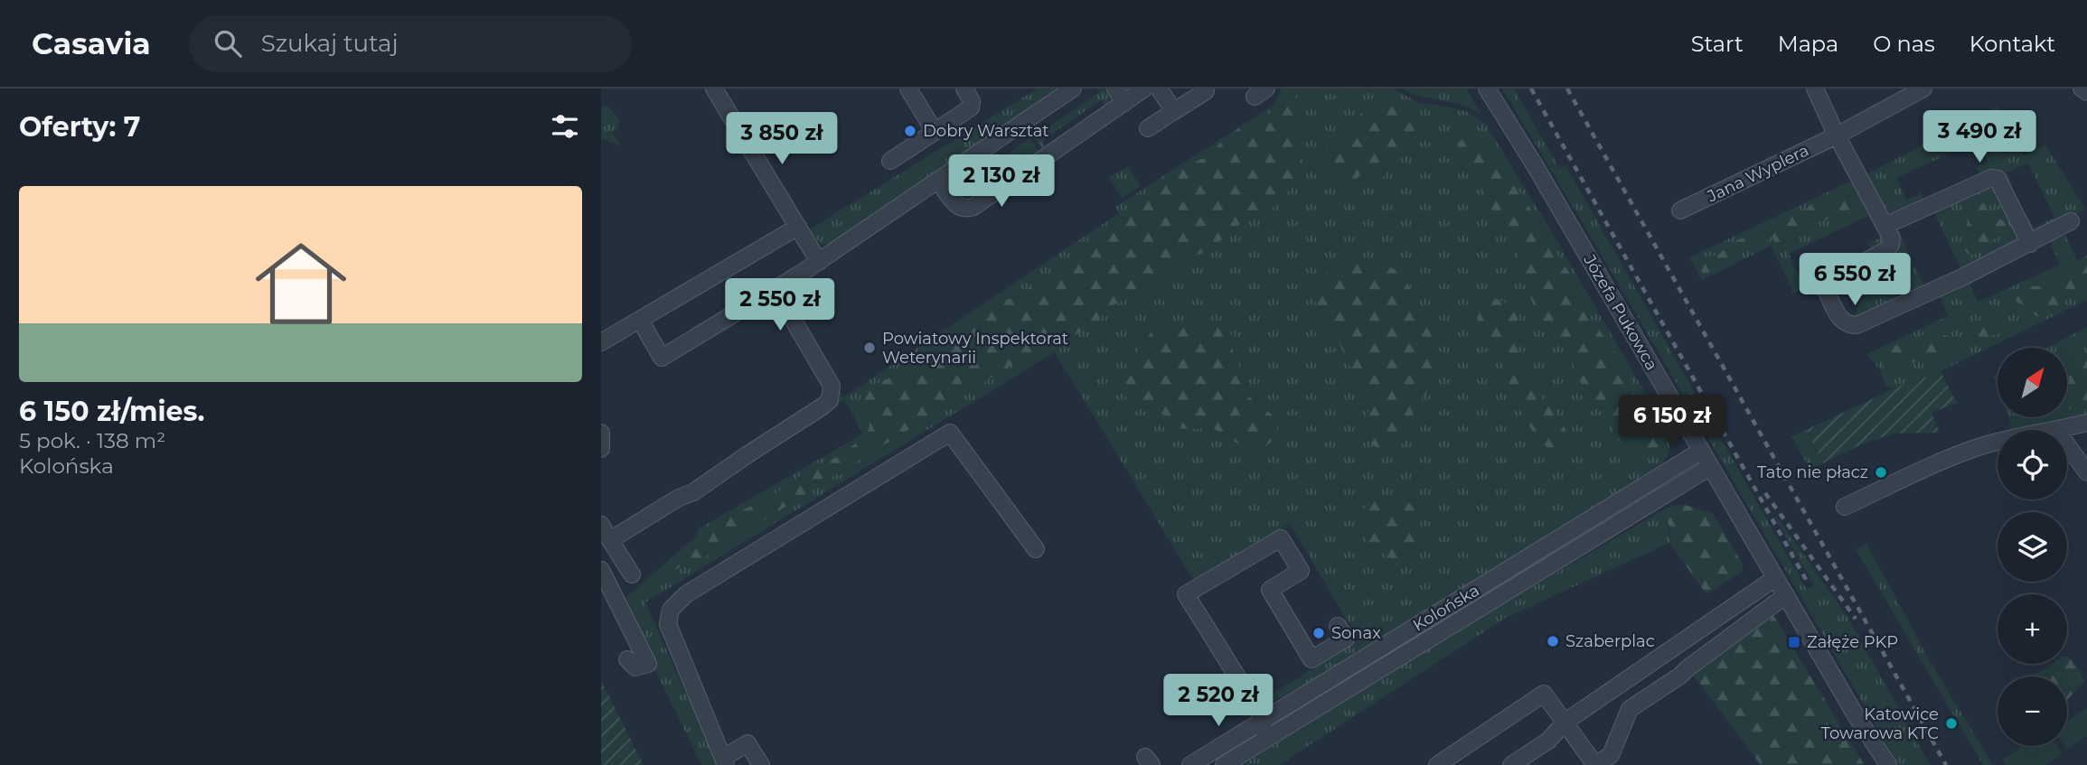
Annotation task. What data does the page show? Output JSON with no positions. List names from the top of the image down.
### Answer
{
  "streets": {
    "street": ["Jana Wyplera", "Józefa Pukowca", "Kolońska"]
  },
  "crossings": [
    ["Józefa Pukowca", "Kolońska"]
  ],
  "places": {
    "other": [
      "Dobry Warsztat",
      "Powiatowy Inspektorat Weterynarii",
      "Tato nie płacz",
      "Sonax",
      "Szaberplac",
      "Katowice Towarowa KTC"
    ],
    "transit": ["Załęże PKP"]
  },
  "north": "top right",
  "page": {
    "header": "Casavia",
    "search": "Szukaj tutaj",
    "nav": [
      "Start",
      "Mapa",
      "O nas",
      "Kontakt"
    ],
    "heading": "Oferty: 7",
    "price": [
      "3 490 zł",
      "3 850 zł",
      "2 130 zł",
      "6 550 zł",
      "2 550 zł",
      "6 150 zł",
      "2 520 zł"
    ],
    "list": [
      {
        "name": "6 150 zł/mies.",
        "note": "5 pok. · 138 m² · Kolońska"
      }
    ],
    "map_buttons": ["+", "−"]
  }
}
